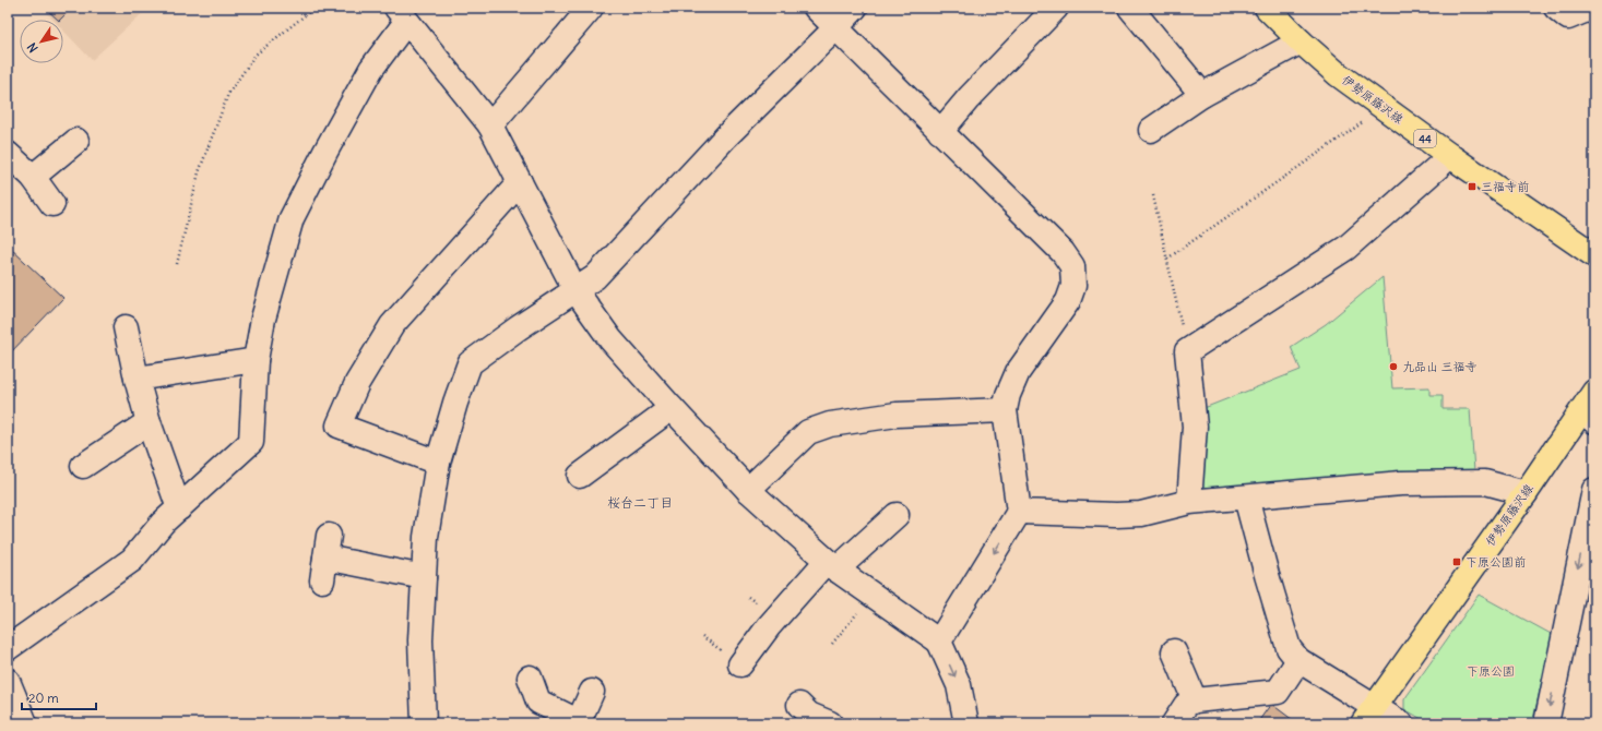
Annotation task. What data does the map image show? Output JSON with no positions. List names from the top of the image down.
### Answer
{
  "streets": {
    "main road": ["伊勢原藤沢線", "44"]
  },
  "districts": ["桜台二丁目"],
  "parks": ["下原公園"],
  "places": {
    "transit": ["三福寺前", "下原公園前"],
    "other": ["九品山 三福寺"]
  },
  "scale_bar": "20 m",
  "north": "bottom left"
}
